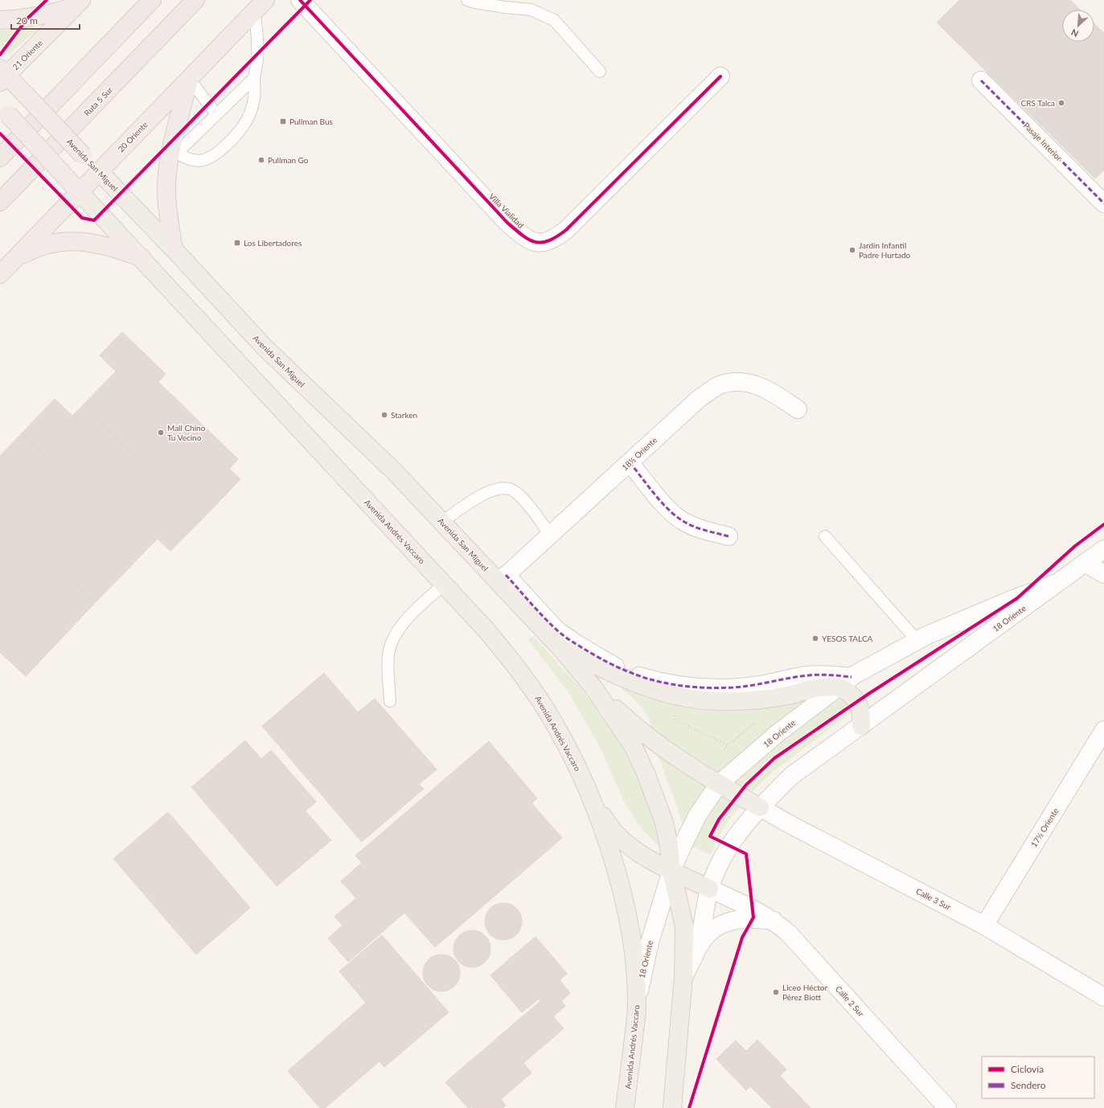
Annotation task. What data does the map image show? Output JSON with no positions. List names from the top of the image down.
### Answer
{
  "streets": {
    "highway": [
      "21 Oriente",
      "Ruta 5 Sur",
      "20 Oriente",
      "Avenida San Miguel"
    ],
    "main road": ["Avenida Andrés Vaccaro"],
    "street": [
      "Pasaje Interior",
      "Villa Vialidad",
      "18½ Oriente",
      "18 Oriente",
      "17½ Oriente",
      "Calle 3 Sur",
      "Calle 2 Sur"
    ]
  },
  "crossings": [
    ["21 Oriente", "Avenida San Miguel"],
    ["20 Oriente", "Avenida San Miguel"],
    ["Avenida San Miguel", "18½ Oriente"],
    ["Avenida Andrés Vaccaro", "18 Oriente"],
    ["18 Oriente", "Calle 3 Sur"],
    ["18 Oriente", "Calle 2 Sur"],
    ["17½ Oriente", "Calle 3 Sur"]
  ],
  "places": {
    "other": [
      "CRS Talca",
      "Pullman Go",
      "Jardín Infantil Padre Hurtado",
      "Starken",
      "Mall Chino Tu Vecino",
      "YESOS TALCA",
      "Liceo Héctor Pérez Biott"
    ],
    "transit": ["Pullman Bus", "Los Libertadores"]
  },
  "legend": ["Ciclovía", "Sendero"],
  "scale_bar": "20 m",
  "north": "bottom left"
}
